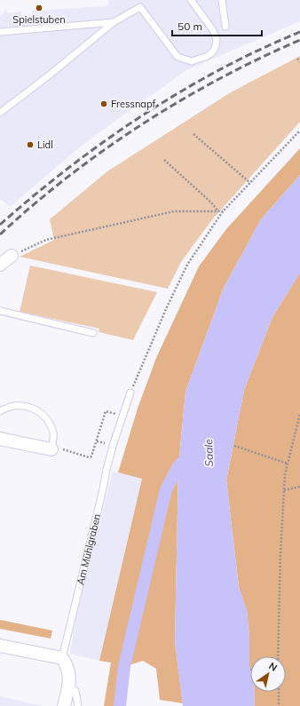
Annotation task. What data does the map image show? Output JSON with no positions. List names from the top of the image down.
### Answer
{
  "streets": {
    "lane": ["Am Mühlgraben"]
  },
  "water": ["Saale"],
  "places": ["Spielstuben", "Fressnapf", "Lidl"],
  "scale_bar": "50 m",
  "north": "top right"
}
